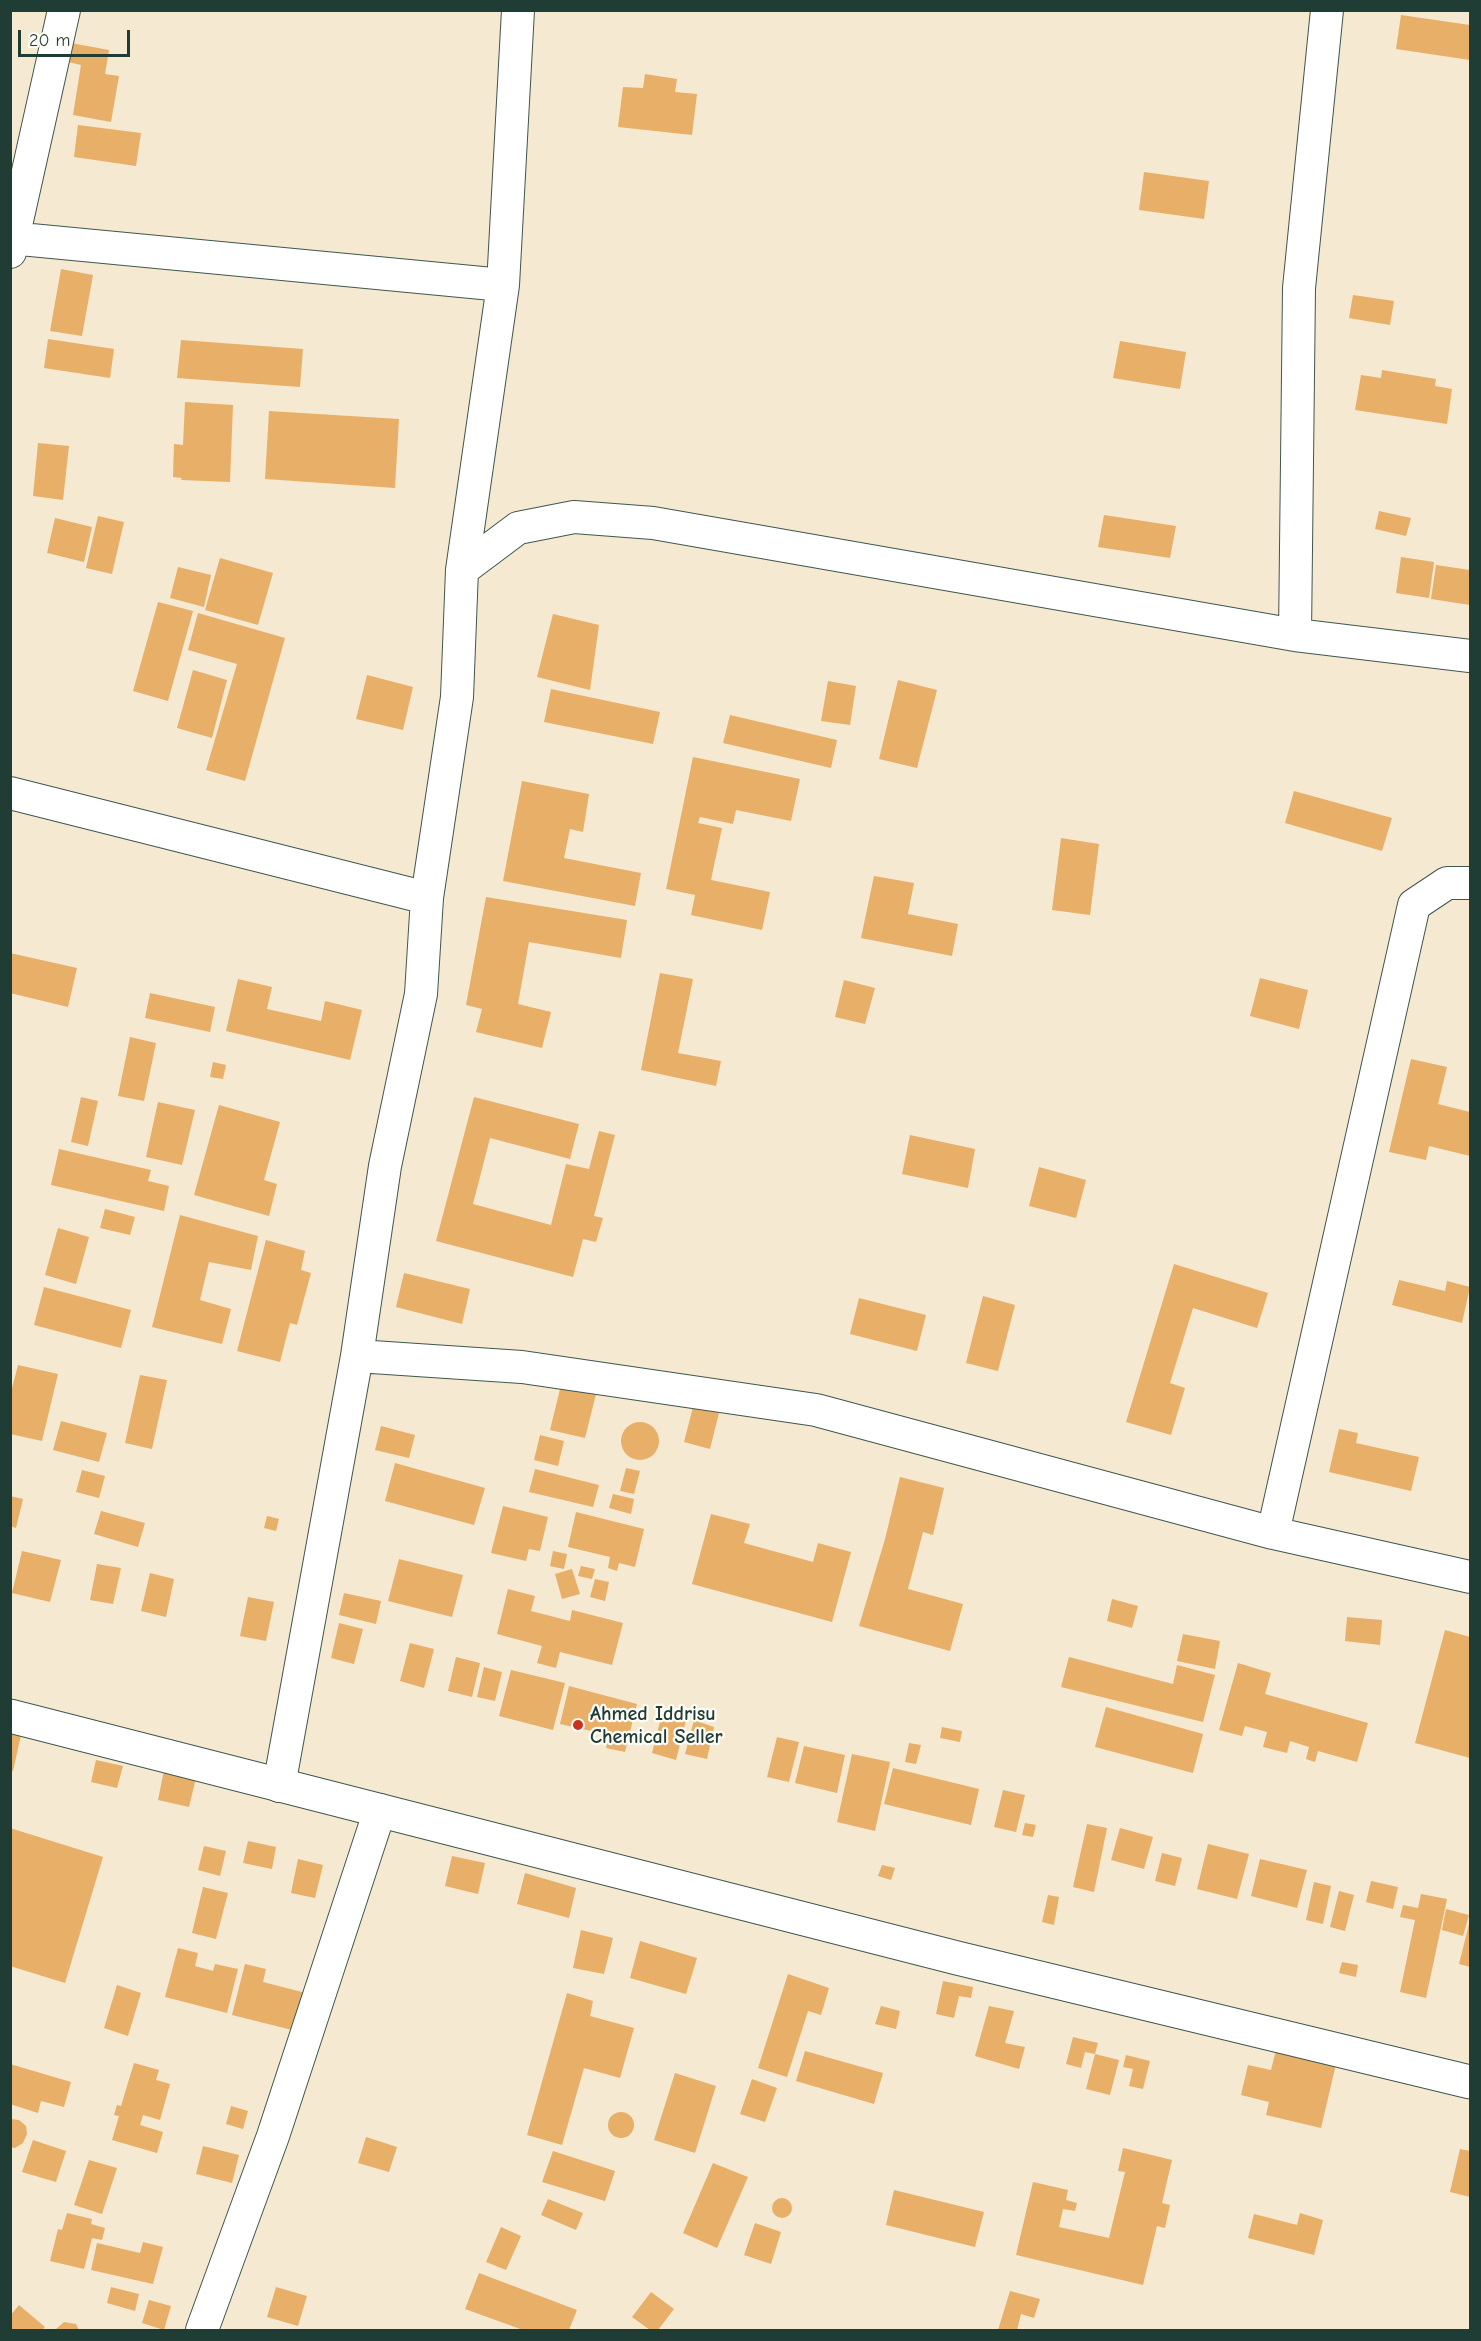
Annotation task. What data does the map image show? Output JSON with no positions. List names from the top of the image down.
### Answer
{
  "places": ["Ahmed Iddrisu Chemical Seller"],
  "scale_bar": "20 m"
}
